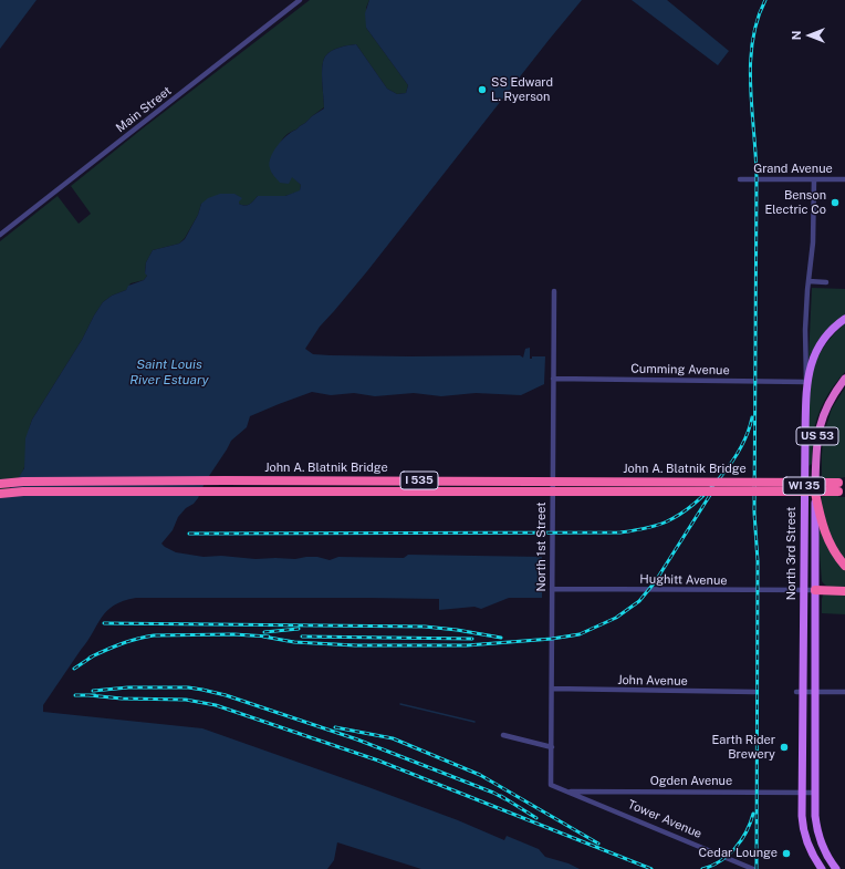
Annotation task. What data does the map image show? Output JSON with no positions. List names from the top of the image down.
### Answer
{
  "streets": {
    "highway": [
      "US 53",
      "John A. Blatnik Bridge",
      "I 535",
      "North 3rd Street"
    ],
    "main road": ["WI 35"],
    "street": [
      "Main Street",
      "Grand Avenue",
      "Cumming Avenue",
      "North 1st Street",
      "Hughitt Avenue",
      "John Avenue",
      "Ogden Avenue",
      "Tower Avenue"
    ]
  },
  "crossings": [
    ["Grand Avenue", "North 3rd Street"],
    ["Cumming Avenue", "WI 35"],
    ["Cumming Avenue", "North 1st Street"],
    ["Cumming Avenue", "North 3rd Street"],
    ["US 53", "North 3rd Street"],
    ["WI 35", "North 3rd Street"],
    ["North 1st Street", "Hughitt Avenue"],
    ["North 1st Street", "John Avenue"],
    ["North 1st Street", "Ogden Avenue"],
    ["North 1st Street", "Tower Avenue"],
    ["North 3rd Street", "Hughitt Avenue"],
    ["North 3rd Street", "Ogden Avenue"],
    ["Ogden Avenue", "Tower Avenue"]
  ],
  "water": ["Saint Louis River Estuary"],
  "places": [
    "SS Edward L. Ryerson",
    "Benson Electric Co",
    "Earth Rider Brewery",
    "Cedar Lounge"
  ],
  "north": "left"
}
